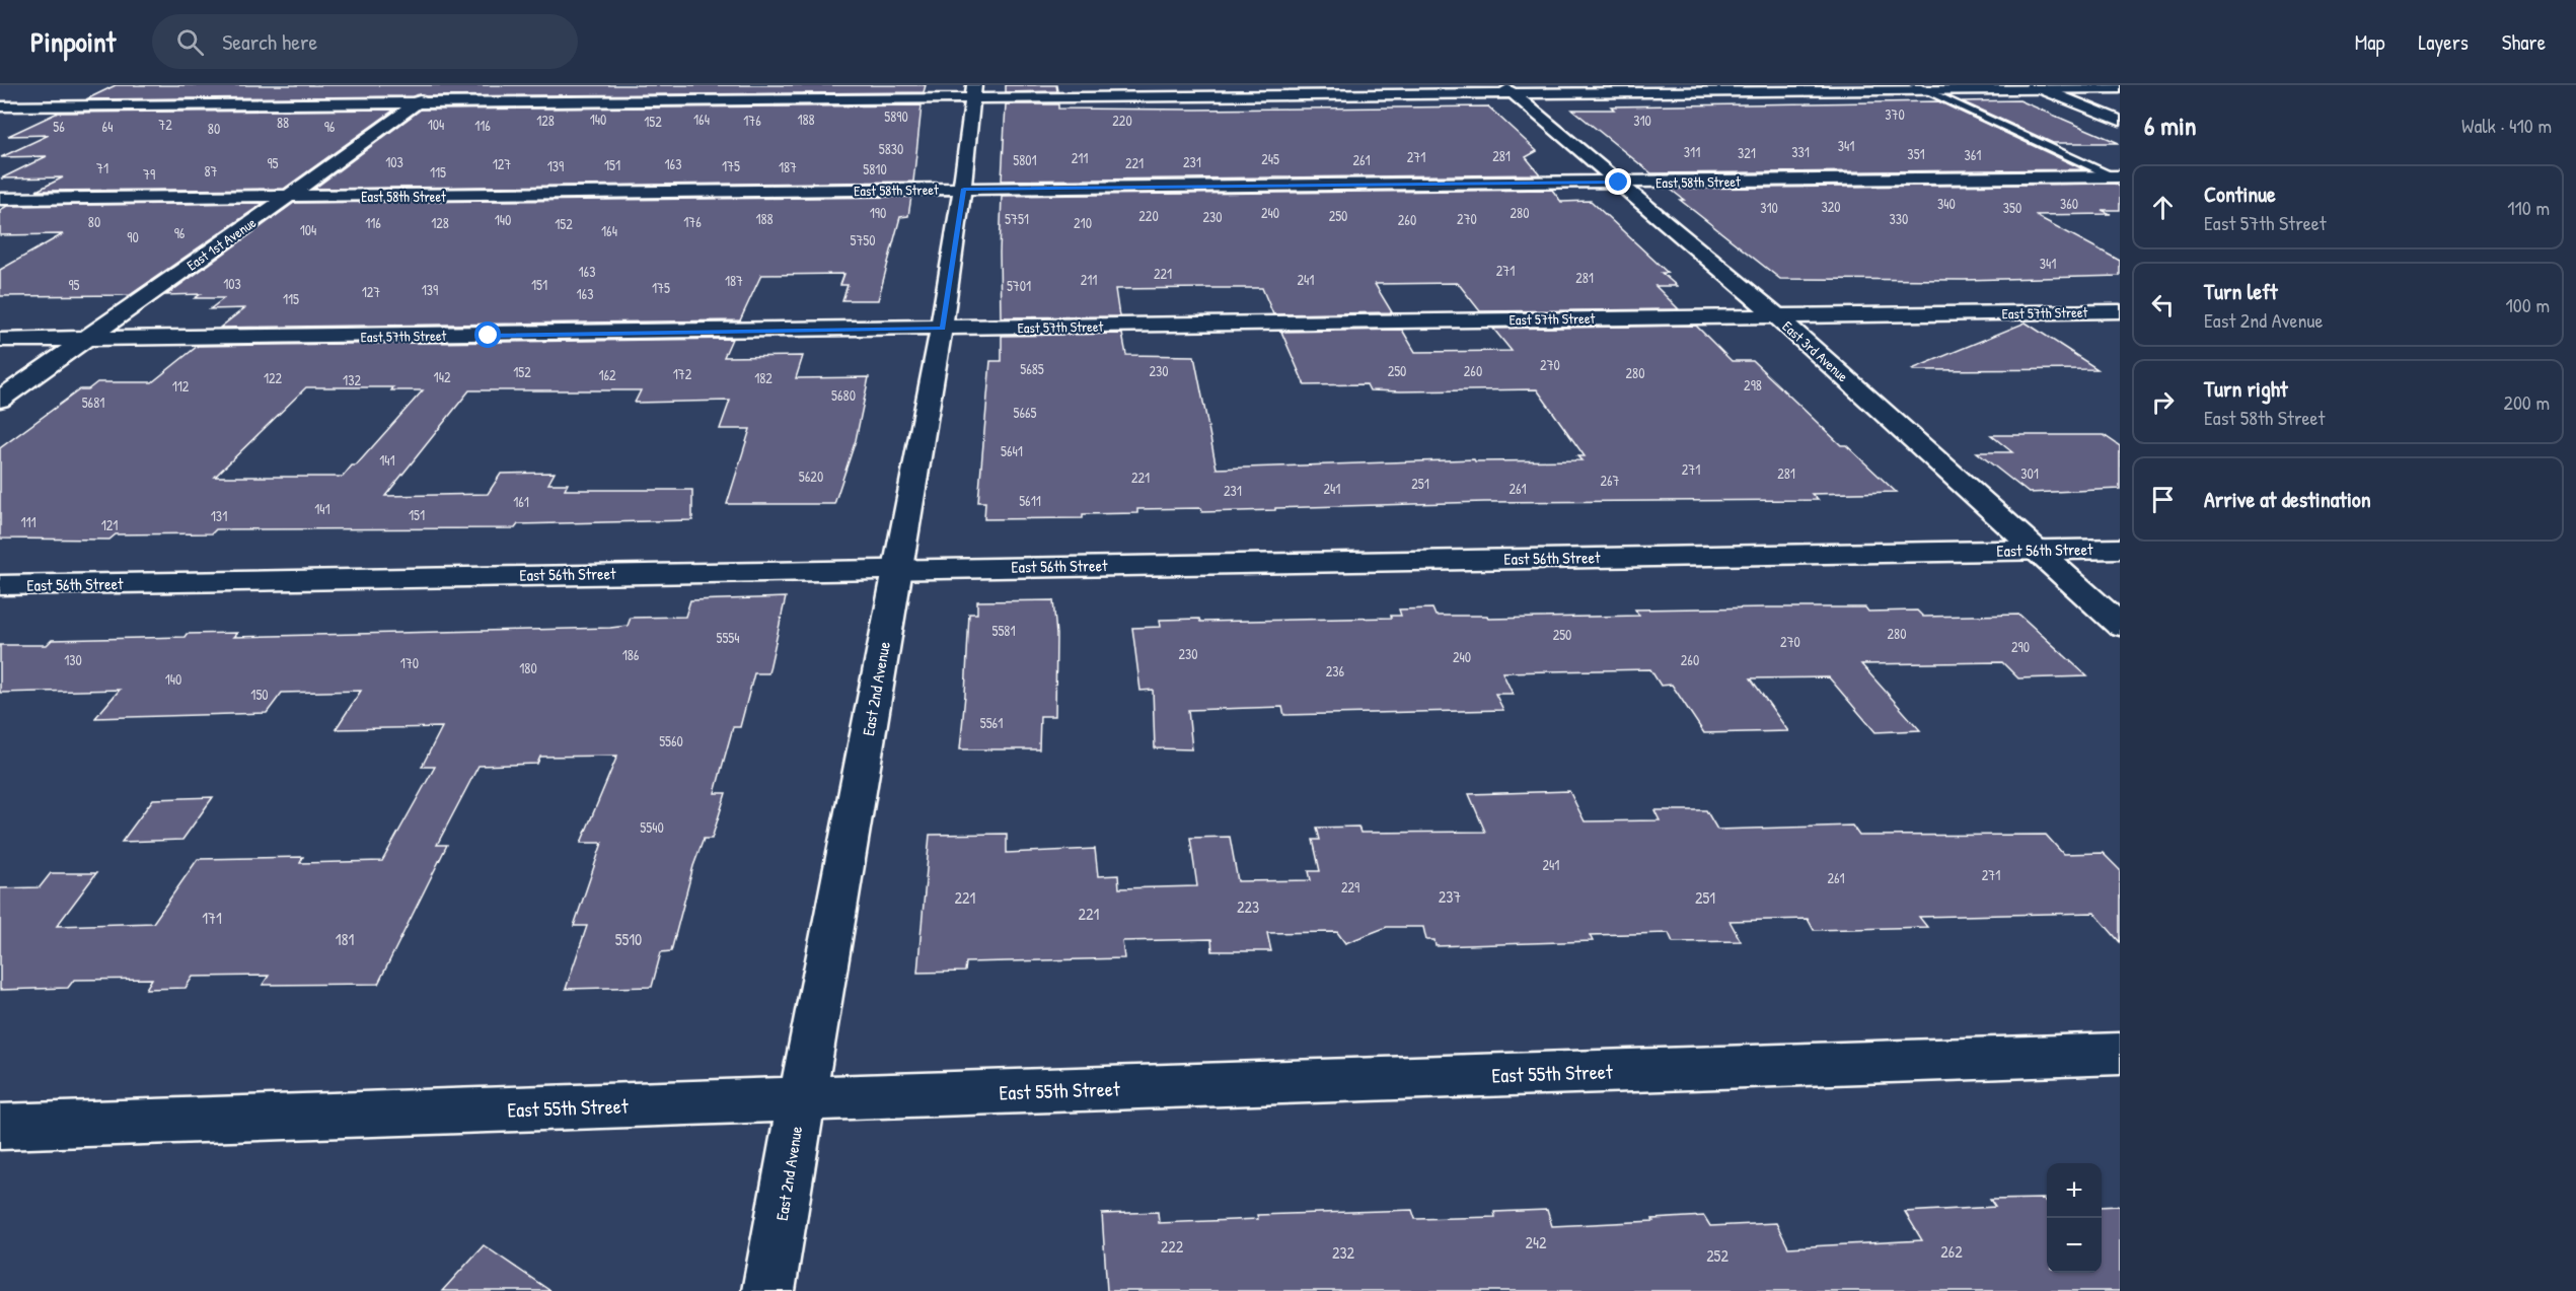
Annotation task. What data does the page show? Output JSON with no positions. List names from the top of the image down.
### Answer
{
  "streets": {
    "street": [
      "East 58th Street",
      "East 1st Avenue",
      "East 57th Street",
      "East 3rd Avenue",
      "East 56th Street",
      "East 2nd Avenue",
      "East 55th Street"
    ]
  },
  "crossings": [
    ["East 58th Street", "East 1st Avenue"],
    ["East 58th Street", "East 3rd Avenue"],
    ["East 58th Street", "East 2nd Avenue"],
    ["East 1st Avenue", "East 57th Street"],
    ["East 57th Street", "East 3rd Avenue"],
    ["East 57th Street", "East 2nd Avenue"],
    ["East 3rd Avenue", "East 56th Street"],
    ["East 56th Street", "East 2nd Avenue"],
    ["East 2nd Avenue", "East 55th Street"]
  ],
  "house_numbers": [
    "370",
    "5890",
    "140",
    "164",
    "188",
    "128",
    "176",
    "220",
    "310",
    "152",
    "88",
    "72",
    "104",
    "116",
    "56",
    "64",
    "96",
    "80",
    "341",
    "5830",
    "311",
    "331",
    "321",
    "351",
    "361",
    "281",
    "271",
    "211",
    "245",
    "5801",
    "261",
    "103",
    "231",
    "95",
    "221",
    "127",
    "163",
    "151",
    "139",
    "175",
    "187",
    "71",
    "5810",
    "87",
    "115",
    "79",
    "340",
    "360",
    "320",
    "310",
    "350",
    "190",
    "240",
    "280",
    "220",
    "250",
    "230",
    "188",
    "5751",
    "270",
    "330",
    "140",
    "260",
    "80",
    "176",
    "116",
    "128",
    "210",
    "152",
    "104",
    "164",
    "96",
    "90",
    "5750",
    "341",
    "271",
    "163",
    "221",
    "281",
    "211",
    "241",
    "187",
    "103",
    "95",
    "151",
    "5701",
    "175",
    "139",
    "127",
    "163",
    "115",
    "270",
    "5685",
    "230",
    "250",
    "260",
    "152",
    "280",
    "172",
    "162",
    "142",
    "122",
    "182",
    "132",
    "298",
    "112",
    "5680",
    "5681",
    "5665",
    "5641",
    "141",
    "271",
    "281",
    "301",
    "5620",
    "221",
    "267",
    "251",
    "241",
    "261",
    "231",
    "5611",
    "161",
    "141",
    "151",
    "131",
    "111",
    "121",
    "5581",
    "280",
    "250",
    "5554",
    "270",
    "290",
    "230",
    "186",
    "240",
    "130",
    "260",
    "170",
    "180",
    "236",
    "140",
    "150",
    "5561",
    "5560",
    "5540",
    "241",
    "271",
    "261",
    "229",
    "237",
    "221",
    "251",
    "223",
    "221",
    "171",
    "181",
    "5510",
    "242",
    "222",
    "262",
    "232",
    "252"
  ],
  "page": {
    "header": "Pinpoint",
    "search": "Search here",
    "nav": ["Map", "Layers", "Share"],
    "heading": ["6 min", "Walk · 410 m"],
    "list": [
      ["Continue", "East 57th Street", "110 m"],
      ["Turn left", "East 2nd Avenue", "100 m"],
      ["Turn right", "East 58th Street", "200 m"],
      "Arrive at destination"
    ],
    "map_buttons": ["+", "−"]
  }
}
